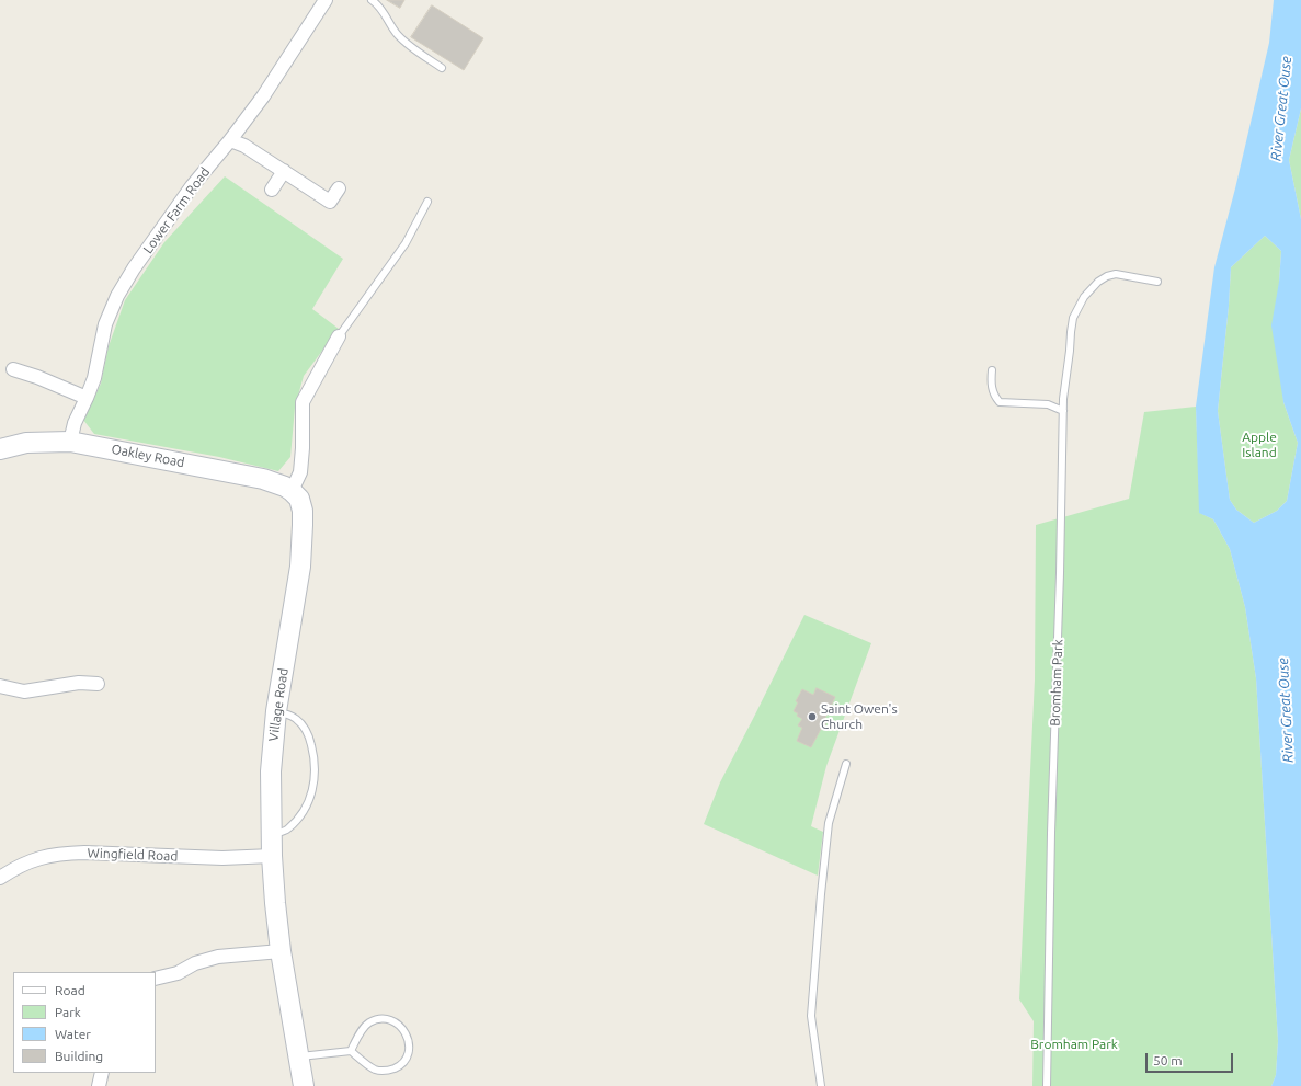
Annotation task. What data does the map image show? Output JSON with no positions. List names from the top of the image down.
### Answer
{
  "streets": {
    "street": [
      "Lower Farm Road",
      "Oakley Road",
      "Village Road",
      "Wingfield Road"
    ],
    "lane": ["Bromham Park"]
  },
  "crossings": [
    ["Lower Farm Road", "Oakley Road"],
    ["Oakley Road", "Village Road"],
    ["Village Road", "Wingfield Road"]
  ],
  "water": ["River Great Ouse"],
  "parks": ["Apple Island", "Bromham Park"],
  "places": ["Saint Owen's Church"],
  "legend": [
    "Road",
    "Park",
    "Water",
    "Building"
  ],
  "scale_bar": "50 m"
}
